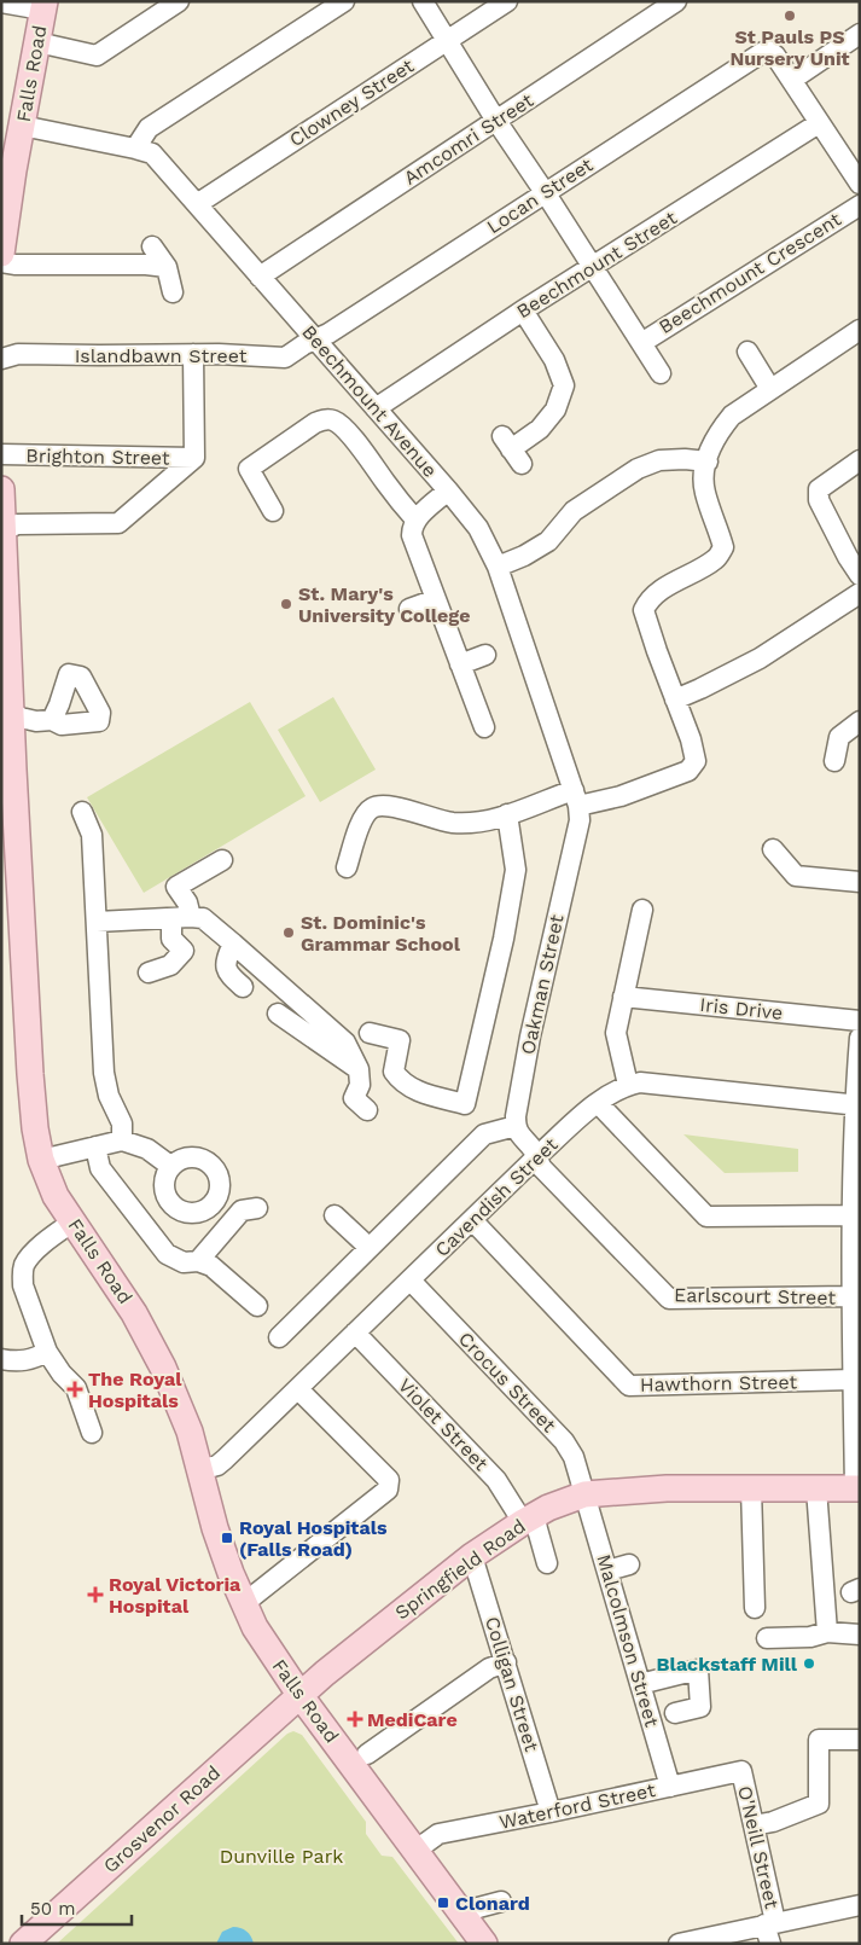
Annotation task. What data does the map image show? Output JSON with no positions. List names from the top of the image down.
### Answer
{
  "streets": {
    "main road": ["Falls Road", "Springfield Road", "Grosvenor Road"],
    "street": [
      "Clowney Street",
      "Amcomri Street",
      "Locan Street",
      "Beechmount Street",
      "Beechmount Crescent",
      "Islandbawn Street",
      "Beechmount Avenue",
      "Brighton Street",
      "Oakman Street",
      "Iris Drive",
      "Cavendish Street",
      "Earlscourt Street",
      "Crocus Street",
      "Hawthorn Street",
      "Violet Street",
      "Malcolmson Street",
      "Colligan Street",
      "Waterford Street",
      "O'Neill Street"
    ]
  },
  "crossings": [
    ["Falls Road", "Beechmount Avenue"],
    ["Falls Road", "Cavendish Street"],
    ["Falls Road", "Springfield Road"],
    ["Falls Road", "Waterford Street"],
    ["Falls Road", "Grosvenor Road"],
    ["Clowney Street", "Beechmount Avenue"],
    ["Amcomri Street", "Beechmount Avenue"],
    ["Locan Street", "Islandbawn Street"],
    ["Locan Street", "Beechmount Avenue"],
    ["Beechmount Street", "Beechmount Avenue"],
    ["Islandbawn Street", "Beechmount Avenue"],
    ["Beechmount Avenue", "Oakman Street"],
    ["Cavendish Street", "Earlscourt Street"],
    ["Cavendish Street", "Crocus Street"],
    ["Cavendish Street", "Hawthorn Street"],
    ["Cavendish Street", "Violet Street"],
    ["Crocus Street", "Springfield Road"],
    ["Crocus Street", "Malcolmson Street"],
    ["Violet Street", "Springfield Road"],
    ["Springfield Road", "Malcolmson Street"],
    ["Springfield Road", "Colligan Street"],
    ["Springfield Road", "Grosvenor Road"],
    ["Malcolmson Street", "Waterford Street"],
    ["Colligan Street", "Waterford Street"],
    ["Waterford Street", "O'Neill Street"]
  ],
  "parks": ["Dunville Park"],
  "places": {
    "other": [
      "St Pauls PS Nursery Unit",
      "St. Mary's University College",
      "St. Dominic's Grammar School",
      "Blackstaff Mill"
    ],
    "health": ["The Royal Hospitals", "Royal Victoria Hospital", "MediCare"],
    "transit": ["Royal Hospitals (Falls Road)", "Clonard"]
  },
  "scale_bar": "50 m"
}
